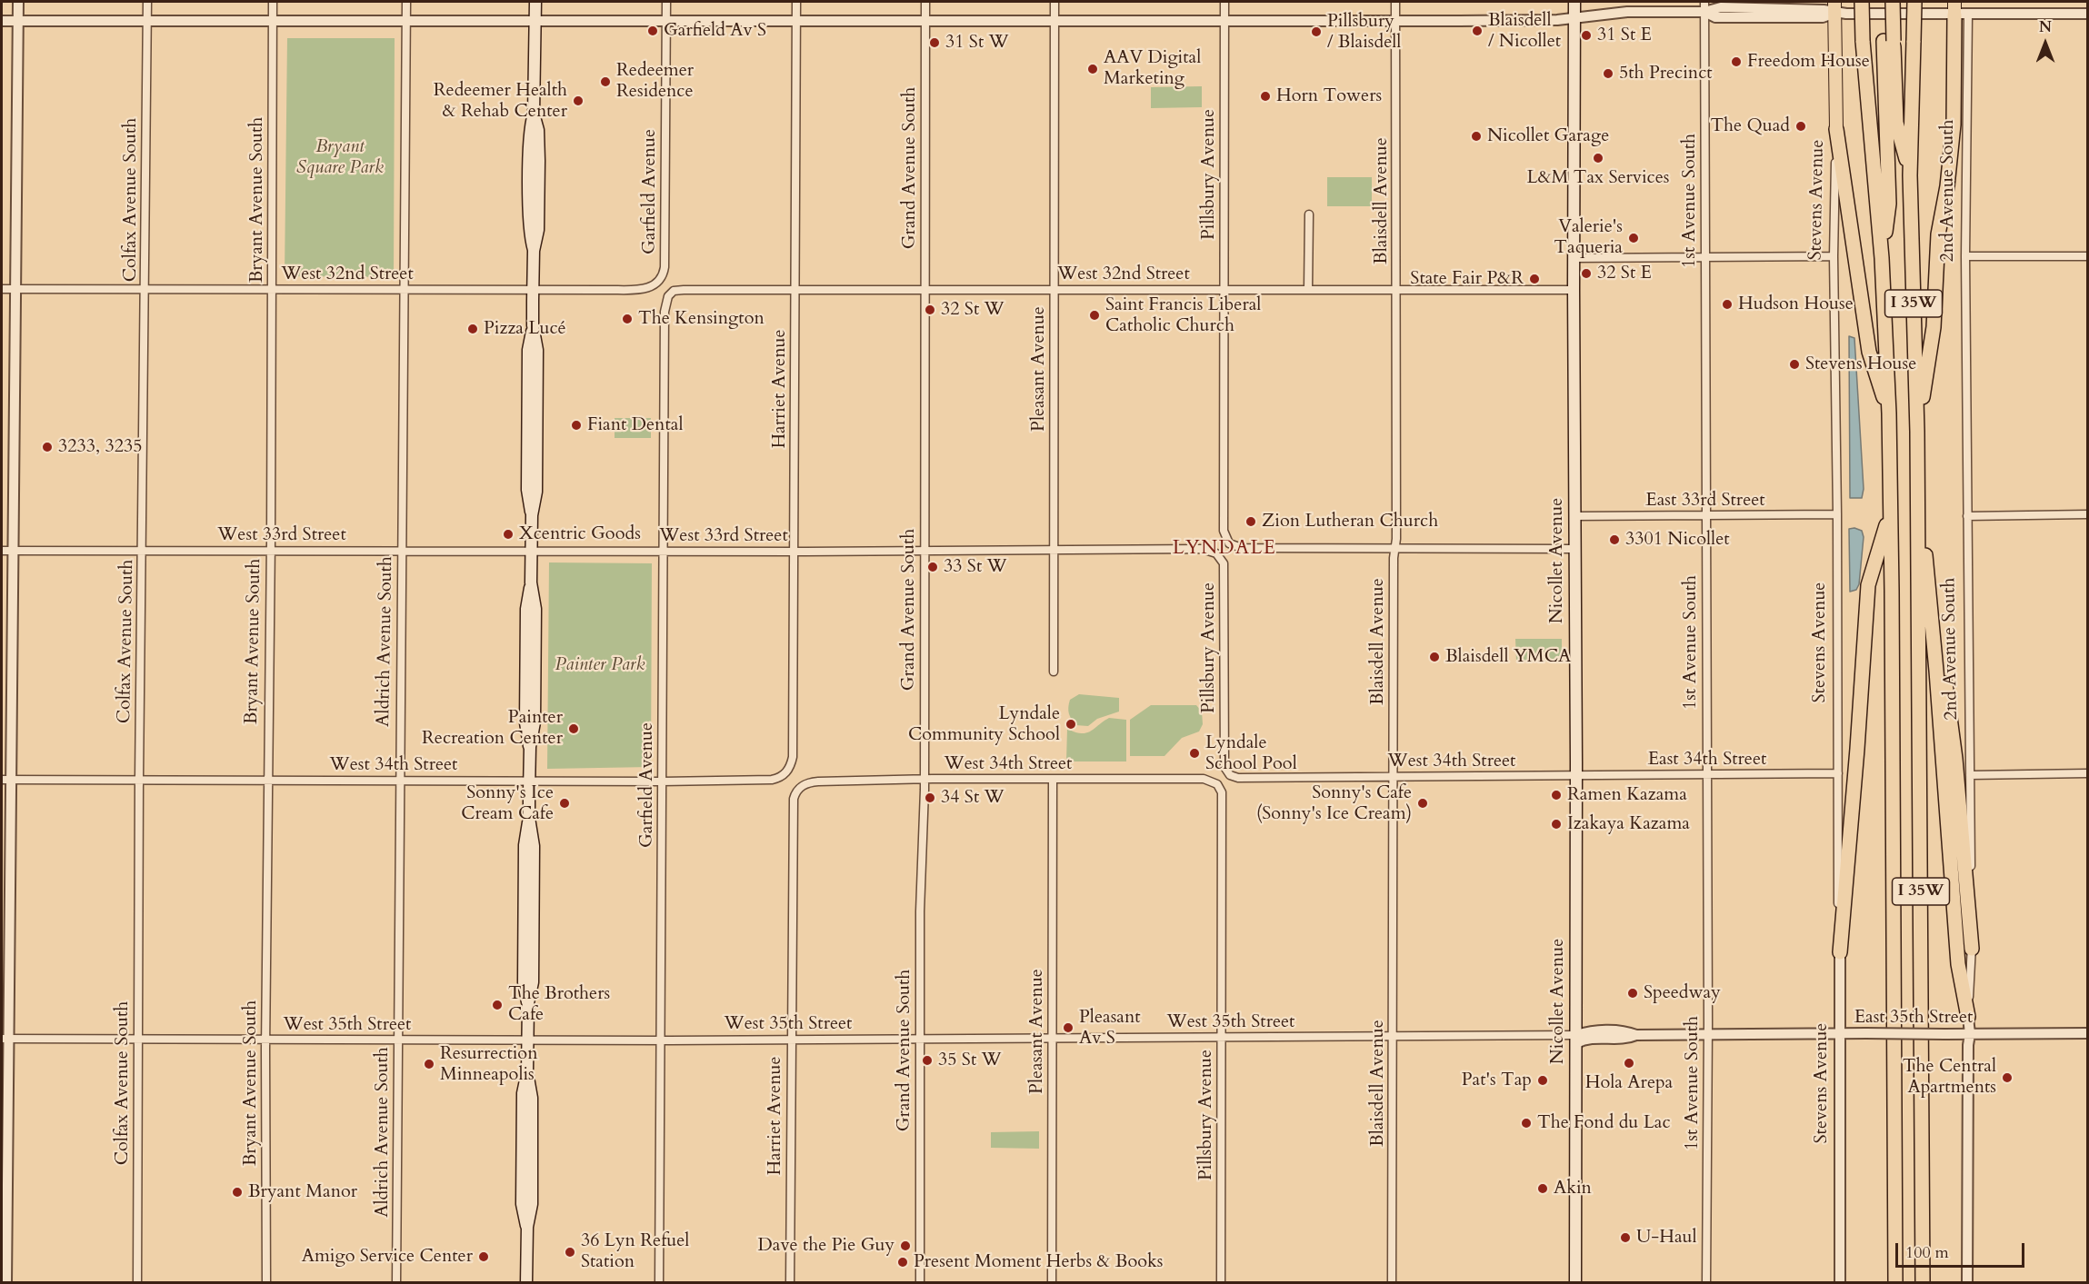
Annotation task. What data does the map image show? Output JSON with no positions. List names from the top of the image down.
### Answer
{
  "streets": {
    "highway": ["I 35W"],
    "main road": ["Stevens Avenue", "Nicollet Avenue"],
    "street": [
      "Grand Avenue South",
      "Pillsbury Avenue",
      "2nd Avenue South",
      "Garfield Avenue",
      "Colfax Avenue South",
      "Bryant Avenue South",
      "Blaisdell Avenue",
      "1st Avenue South",
      "West 32nd Street",
      "Pleasant Avenue",
      "Harriet Avenue",
      "East 33rd Street",
      "West 33rd Street",
      "Aldrich Avenue South",
      "East 34th Street",
      "West 34th Street",
      "East 35th Street",
      "West 35th Street"
    ]
  },
  "crossings": [
    ["Grand Avenue South", "West 32nd Street"],
    ["Grand Avenue South", "West 33rd Street"],
    ["Grand Avenue South", "West 34th Street"],
    ["Grand Avenue South", "West 35th Street"],
    ["Pillsbury Avenue", "Blaisdell Avenue"],
    ["Pillsbury Avenue", "West 32nd Street"],
    ["Pillsbury Avenue", "West 33rd Street"],
    ["Pillsbury Avenue", "West 34th Street"],
    ["Pillsbury Avenue", "West 35th Street"],
    ["2nd Avenue South", "East 35th Street"],
    ["Garfield Avenue", "West 32nd Street"],
    ["Garfield Avenue", "West 33rd Street"],
    ["Garfield Avenue", "West 34th Street"],
    ["Garfield Avenue", "West 35th Street"],
    ["Colfax Avenue South", "West 32nd Street"],
    ["Colfax Avenue South", "West 33rd Street"],
    ["Colfax Avenue South", "West 34th Street"],
    ["Colfax Avenue South", "West 35th Street"],
    ["Bryant Avenue South", "West 32nd Street"],
    ["Bryant Avenue South", "West 33rd Street"],
    ["Bryant Avenue South", "West 34th Street"],
    ["Bryant Avenue South", "West 35th Street"],
    ["Stevens Avenue", "East 33rd Street"],
    ["Stevens Avenue", "East 34th Street"],
    ["Stevens Avenue", "East 35th Street"],
    ["Blaisdell Avenue", "West 32nd Street"],
    ["Blaisdell Avenue", "West 34th Street"],
    ["Blaisdell Avenue", "West 35th Street"],
    ["1st Avenue South", "East 33rd Street"],
    ["1st Avenue South", "East 34th Street"],
    ["1st Avenue South", "East 35th Street"],
    ["West 32nd Street", "Pleasant Avenue"],
    ["West 32nd Street", "Harriet Avenue"],
    ["West 32nd Street", "Nicollet Avenue"],
    ["West 32nd Street", "Aldrich Avenue South"],
    ["Pleasant Avenue", "West 33rd Street"],
    ["Pleasant Avenue", "West 34th Street"],
    ["Pleasant Avenue", "West 35th Street"],
    ["Harriet Avenue", "West 33rd Street"],
    ["Harriet Avenue", "West 34th Street"],
    ["Harriet Avenue", "West 35th Street"],
    ["East 33rd Street", "Nicollet Avenue"],
    ["West 33rd Street", "Aldrich Avenue South"],
    ["Nicollet Avenue", "East 34th Street"],
    ["Nicollet Avenue", "West 34th Street"],
    ["Nicollet Avenue", "East 35th Street"],
    ["Nicollet Avenue", "West 35th Street"],
    ["Aldrich Avenue South", "West 34th Street"],
    ["Aldrich Avenue South", "West 35th Street"],
    ["East 34th Street", "West 34th Street"],
    ["East 35th Street", "West 35th Street"]
  ],
  "districts": ["LYNDALE"],
  "parks": ["Bryant Square Park", "Painter Park"],
  "places": [
    "Garfield Av S",
    "Blaisdell / Nicollet",
    "Pillsbury / Blaisdell",
    "31 St E",
    "31 St W",
    "Freedom House",
    "AAV Digital Marketing",
    "5th Precinct",
    "Redeemer Residence",
    "Horn Towers",
    "Redeemer Health & Rehab Center",
    "The Quad",
    "Nicollet Garage",
    "L&M Tax Services",
    "Valerie's Taqueria",
    "32 St E",
    "State Fair P&R",
    "Hudson House",
    "32 St W",
    "Saint Francis Liberal Catholic Church",
    "The Kensington",
    "Pizza Lucé",
    "Stevens House",
    "Fiant Dental",
    "3233, 3235",
    "Zion Lutheran Church",
    "Xcentric Goods",
    "3301 Nicollet",
    "33 St W",
    "Blaisdell YMCA",
    "Lyndale Community School",
    "Painter Recreation Center",
    "Lyndale School Pool",
    "Ramen Kazama",
    "34 St W",
    "Sonny's Ice Cream Cafe",
    "Sonny's Cafe (Sonny's Ice Cream)",
    "Izakaya Kazama",
    "Speedway",
    "The Brothers Cafe",
    "Pleasant Av S",
    "35 St W",
    "Hola Arepa",
    "Resurrection Minneapolis",
    "The Central Apartments",
    "Pat's Tap",
    "The Fond du Lac",
    "Akin",
    "Bryant Manor",
    "U-Haul",
    "Dave the Pie Guy",
    "36 Lyn Refuel Station",
    "Amigo Service Center",
    "Present Moment Herbs & Books"
  ],
  "scale_bar": "100 m",
  "north": "top"
}
